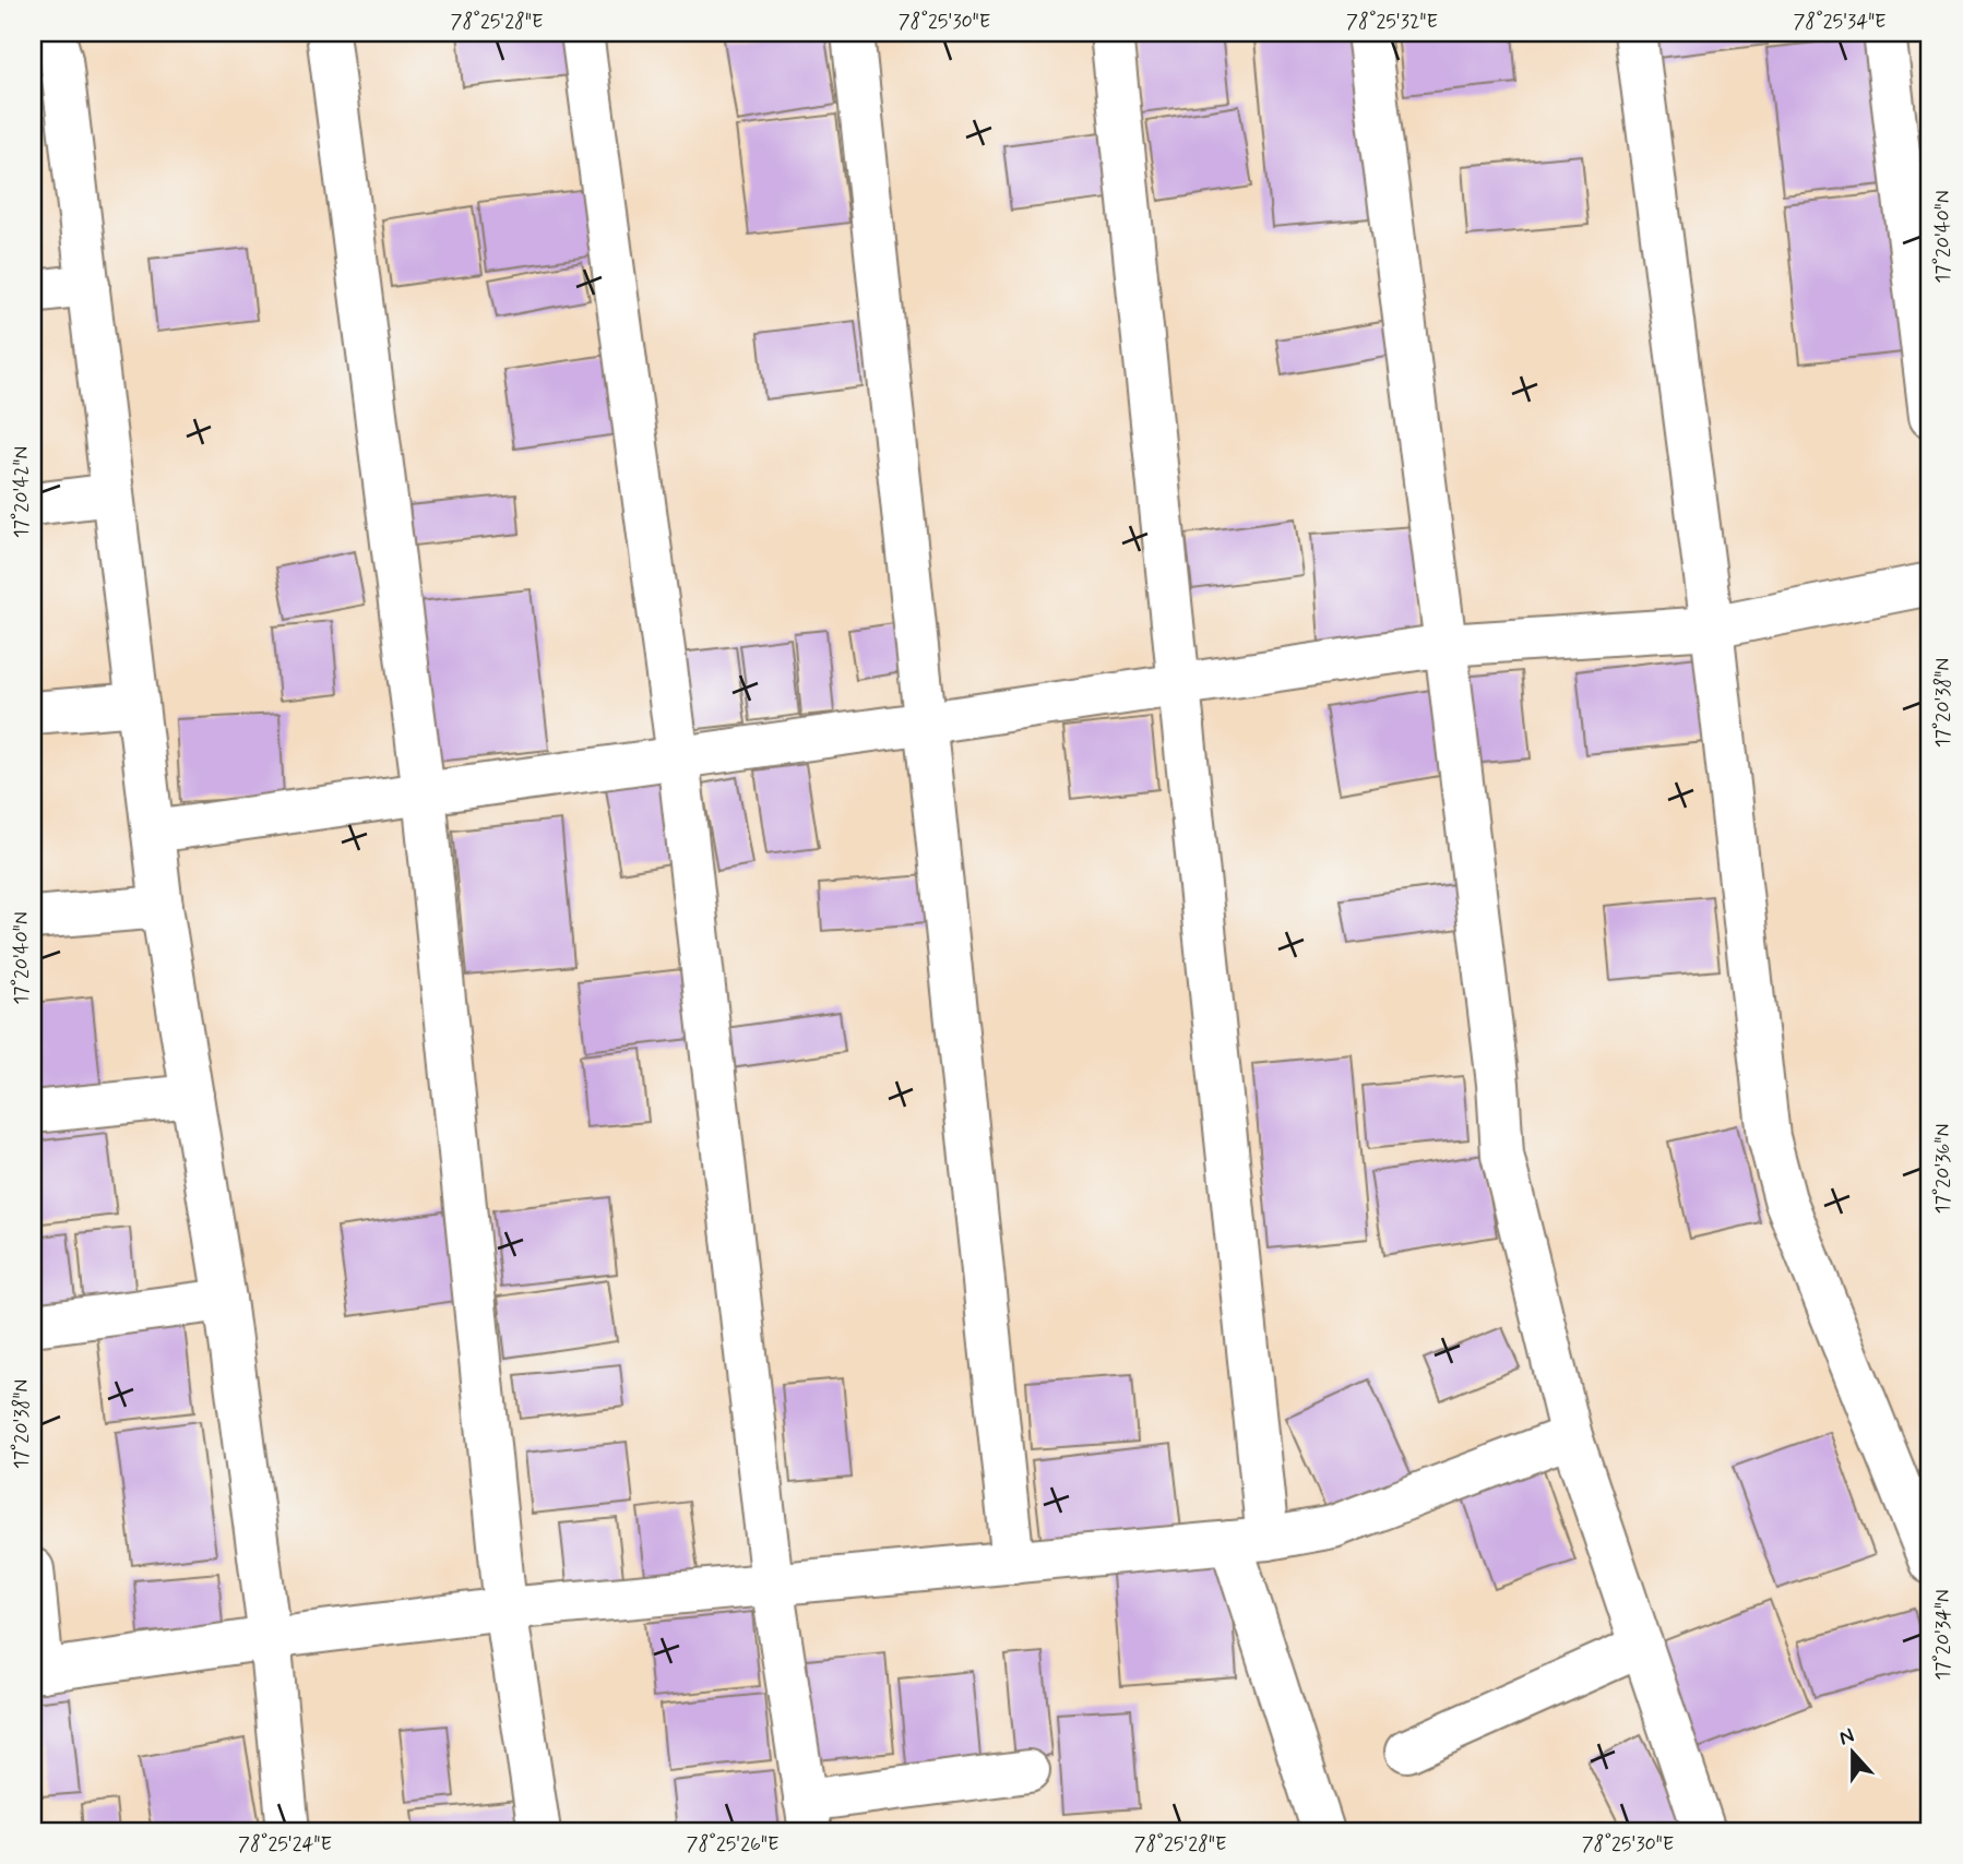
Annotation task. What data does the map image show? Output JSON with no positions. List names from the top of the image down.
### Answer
{
  "north": "top",
  "coordinates": [
    "78°25'28\"E",
    "78°25'30\"E",
    "78°25'32\"E",
    "78°25'34\"E",
    "17°20'40\"N",
    "17°20'42\"N",
    "17°20'38\"N",
    "17°20'36\"N",
    "17°20'34\"N",
    "78°25'24\"E",
    "78°25'26\"E"
  ]
}
